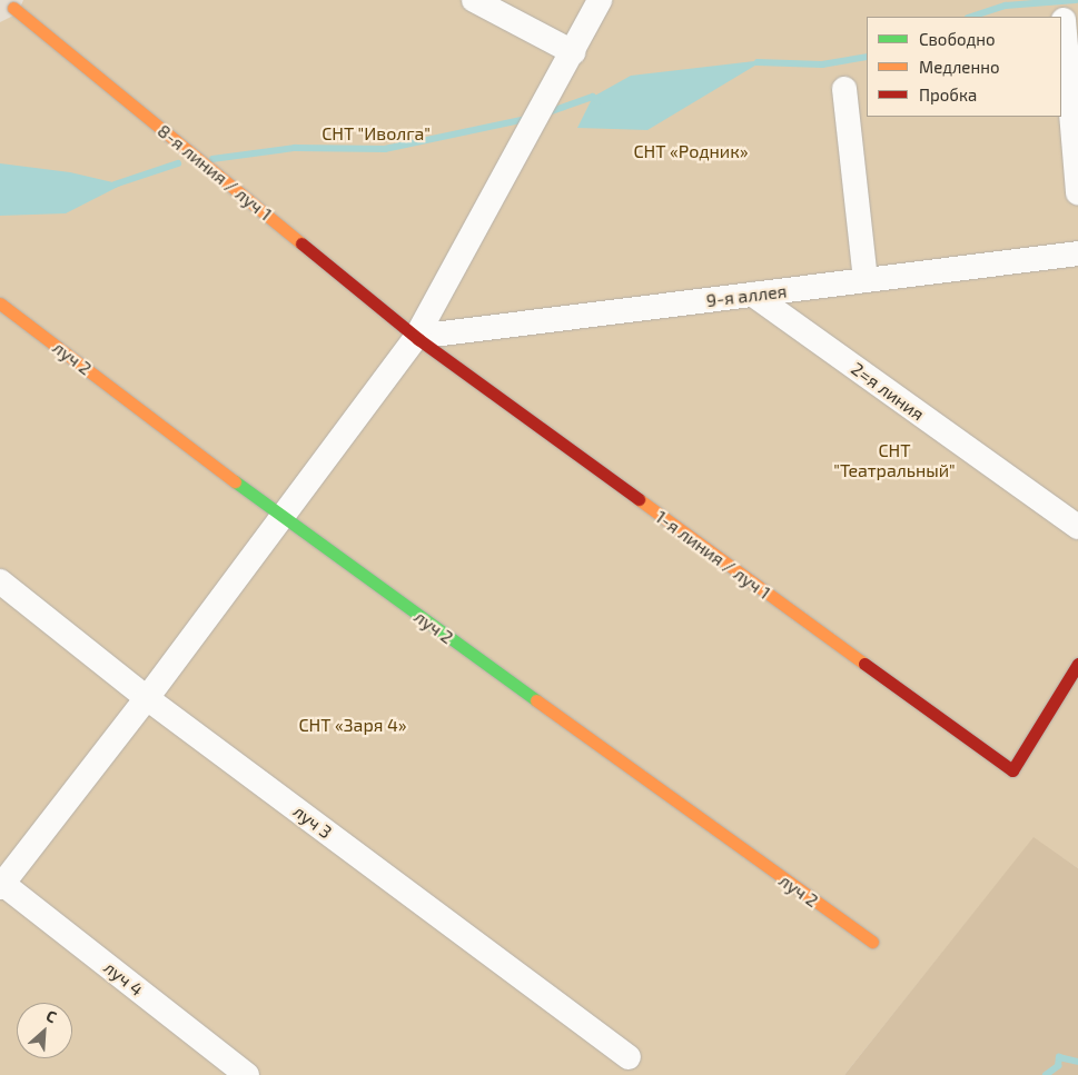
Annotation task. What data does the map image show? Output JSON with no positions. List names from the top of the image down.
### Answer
{
  "streets": {
    "street": [
      "8-я линия / луч 1",
      "9-я аллея",
      "луч 2",
      "2=я линия",
      "1-я линия / луч 1",
      "луч 3",
      "луч 4"
    ]
  },
  "crossings": [
    ["8-я линия / луч 1", "9-я аллея"],
    ["8-я линия / луч 1", "1-я линия / луч 1"],
    ["9-я аллея", "2=я линия"],
    ["9-я аллея", "1-я линия / луч 1"]
  ],
  "parks": [
    "СНТ \"Иволга\"",
    "СНТ «Родник»",
    "СНТ \"Театральный\"",
    "СНТ «Заря 4»"
  ],
  "legend": ["Свободно", "Медленно", "Пробка"],
  "north": "top right"
}
